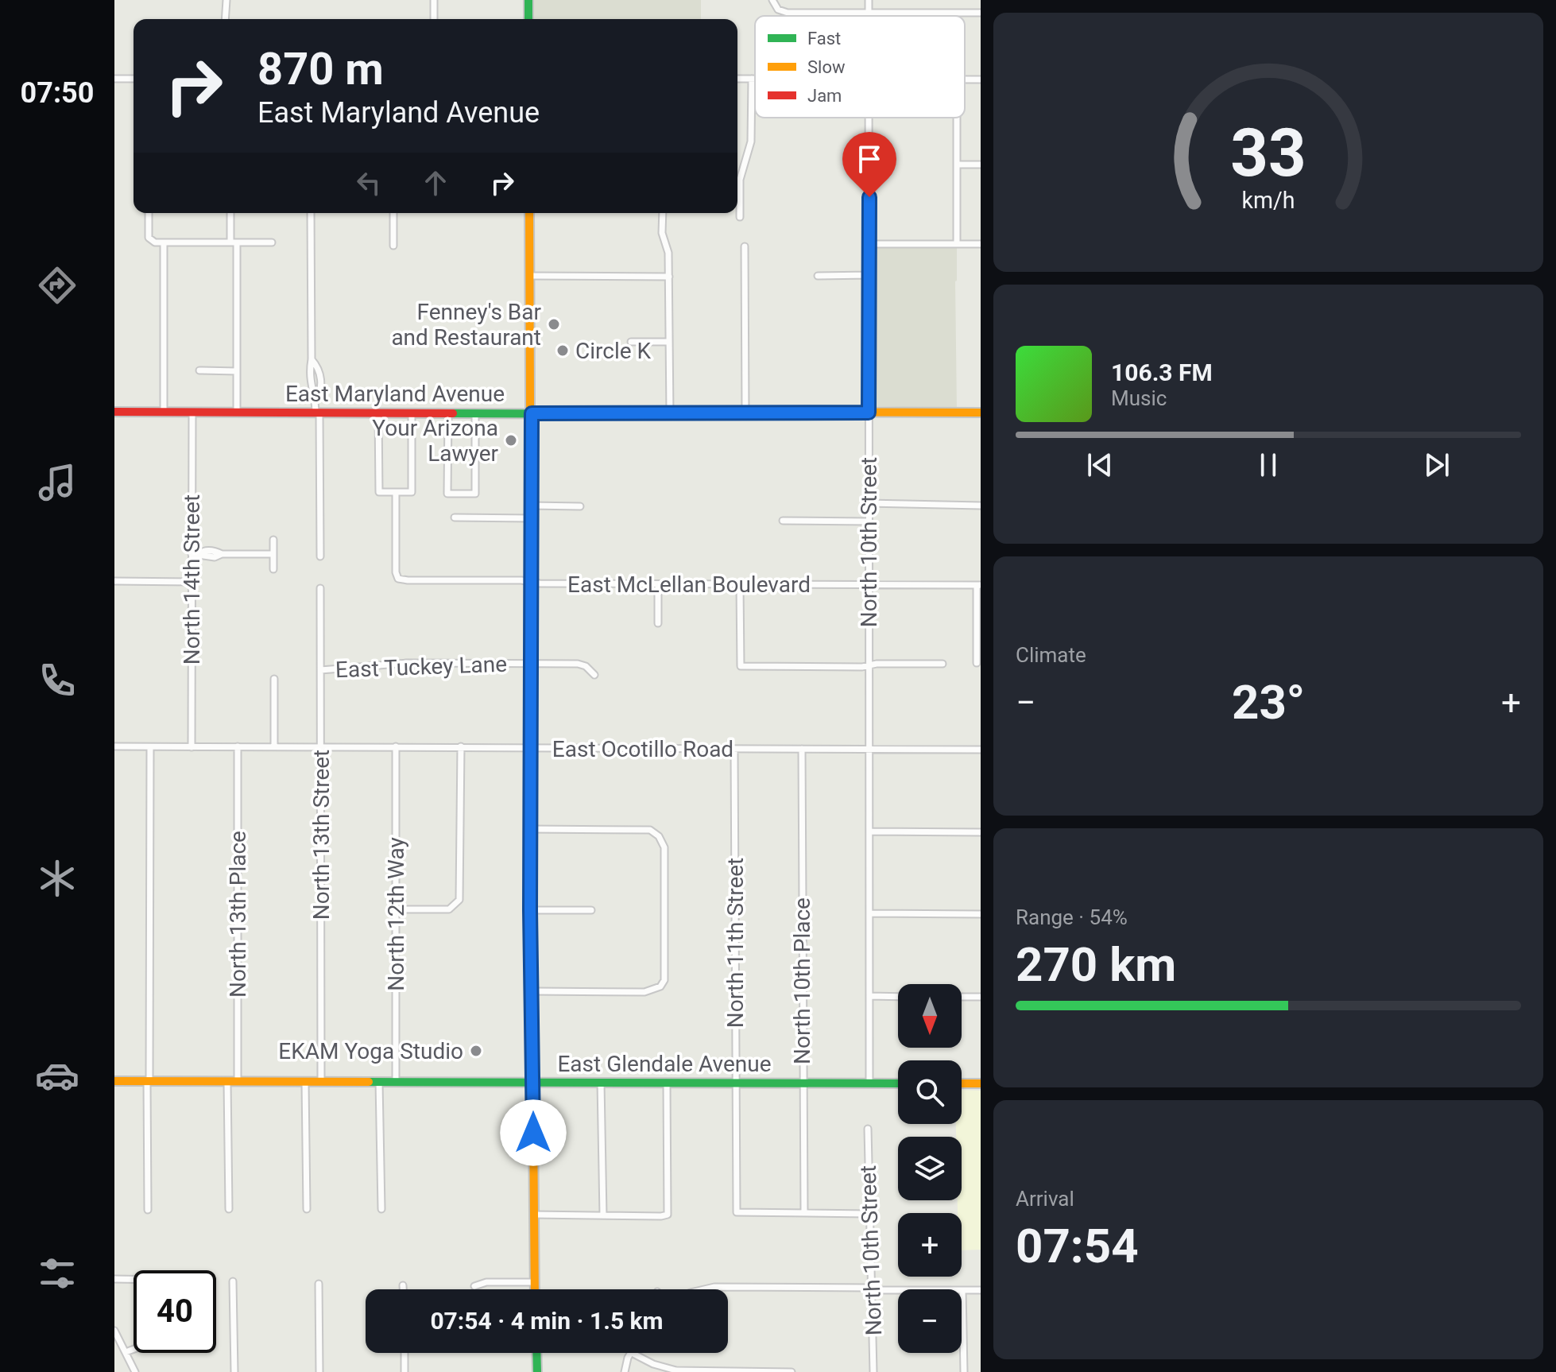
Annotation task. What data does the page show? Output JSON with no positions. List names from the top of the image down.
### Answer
{
  "streets": {
    "street": [
      "East Maryland Avenue",
      "North 10th Street",
      "North 14th Street",
      "East McLellan Boulevard",
      "East Tuckey Lane",
      "East Ocotillo Road",
      "North 13th Street",
      "North 13th Place",
      "North 12th Way",
      "North 11th Street",
      "North 10th Place",
      "East Glendale Avenue"
    ]
  },
  "crossings": [
    ["East Maryland Avenue", "North 10th Street"],
    ["East Maryland Avenue", "North 14th Street"],
    ["North 10th Street", "East McLellan Boulevard"],
    ["North 10th Street", "East Ocotillo Road"],
    ["North 10th Street", "East Glendale Avenue"],
    ["North 14th Street", "East Ocotillo Road"],
    ["East Tuckey Lane", "North 13th Street"],
    ["East Ocotillo Road", "North 13th Street"],
    ["East Ocotillo Road", "North 13th Place"],
    ["East Ocotillo Road", "North 12th Way"],
    ["East Ocotillo Road", "North 11th Street"],
    ["East Ocotillo Road", "North 10th Place"],
    ["North 13th Street", "East Glendale Avenue"],
    ["North 13th Place", "East Glendale Avenue"],
    ["North 12th Way", "East Glendale Avenue"],
    ["North 11th Street", "North 10th Place"],
    ["North 11th Street", "East Glendale Avenue"],
    ["North 10th Place", "East Glendale Avenue"]
  ],
  "places": [
    "Fenney's Bar and Restaurant",
    "Circle K",
    "Your Arizona Lawyer",
    "EKAM Yoga Studio"
  ],
  "legend": ["Fast", "Slow", "Jam"],
  "north": "bottom",
  "page": {
    "tabs": "07:50",
    "turn": ["870 m", "East Maryland Avenue"],
    "song": ["106.3 FM", "Music"],
    "tile": [
      "Climate",
      ["Range · 54%", "270 km"],
      ["Arrival", "07:54"]
    ],
    "heat": ["−", "23°", "+"],
    "map_buttons": ["+", "−"],
    "limit": "40",
    "trip": "07:54 · 4 min · 1.5 km",
    "gauge": ["33", "km/h"]
  }
}
